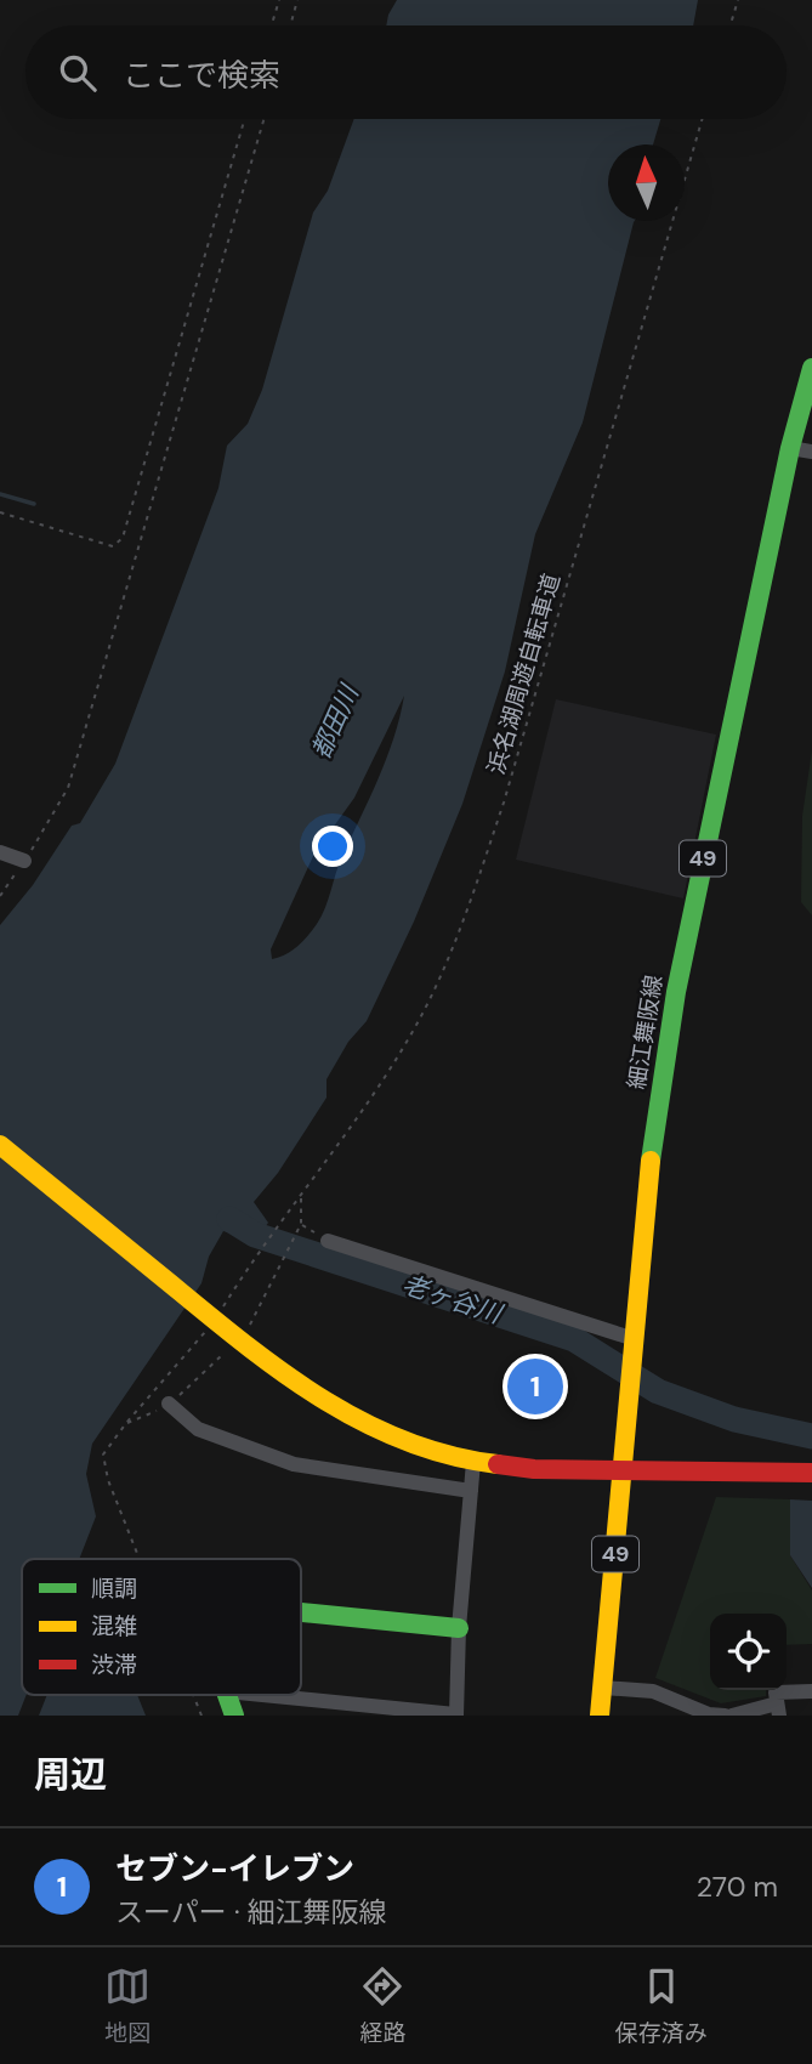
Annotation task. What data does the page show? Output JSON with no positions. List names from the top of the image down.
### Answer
{
  "streets": {
    "main road": ["49", "細江舞阪線"],
    "path": ["浜名湖周遊自転車道"]
  },
  "water": ["都田川", "老ヶ谷川"],
  "legend": ["順調", "混雑", "渋滞"],
  "north": "top",
  "page": {
    "search": "ここで検索",
    "pins": "1",
    "heading": "周辺",
    "list": [
      {
        "mark": "1",
        "name": "セブン-イレブン",
        "note": "スーパー · 細江舞阪線",
        "value": "270 m"
      }
    ],
    "nav": ["地図", "経路", "保存済み"]
  }
}
